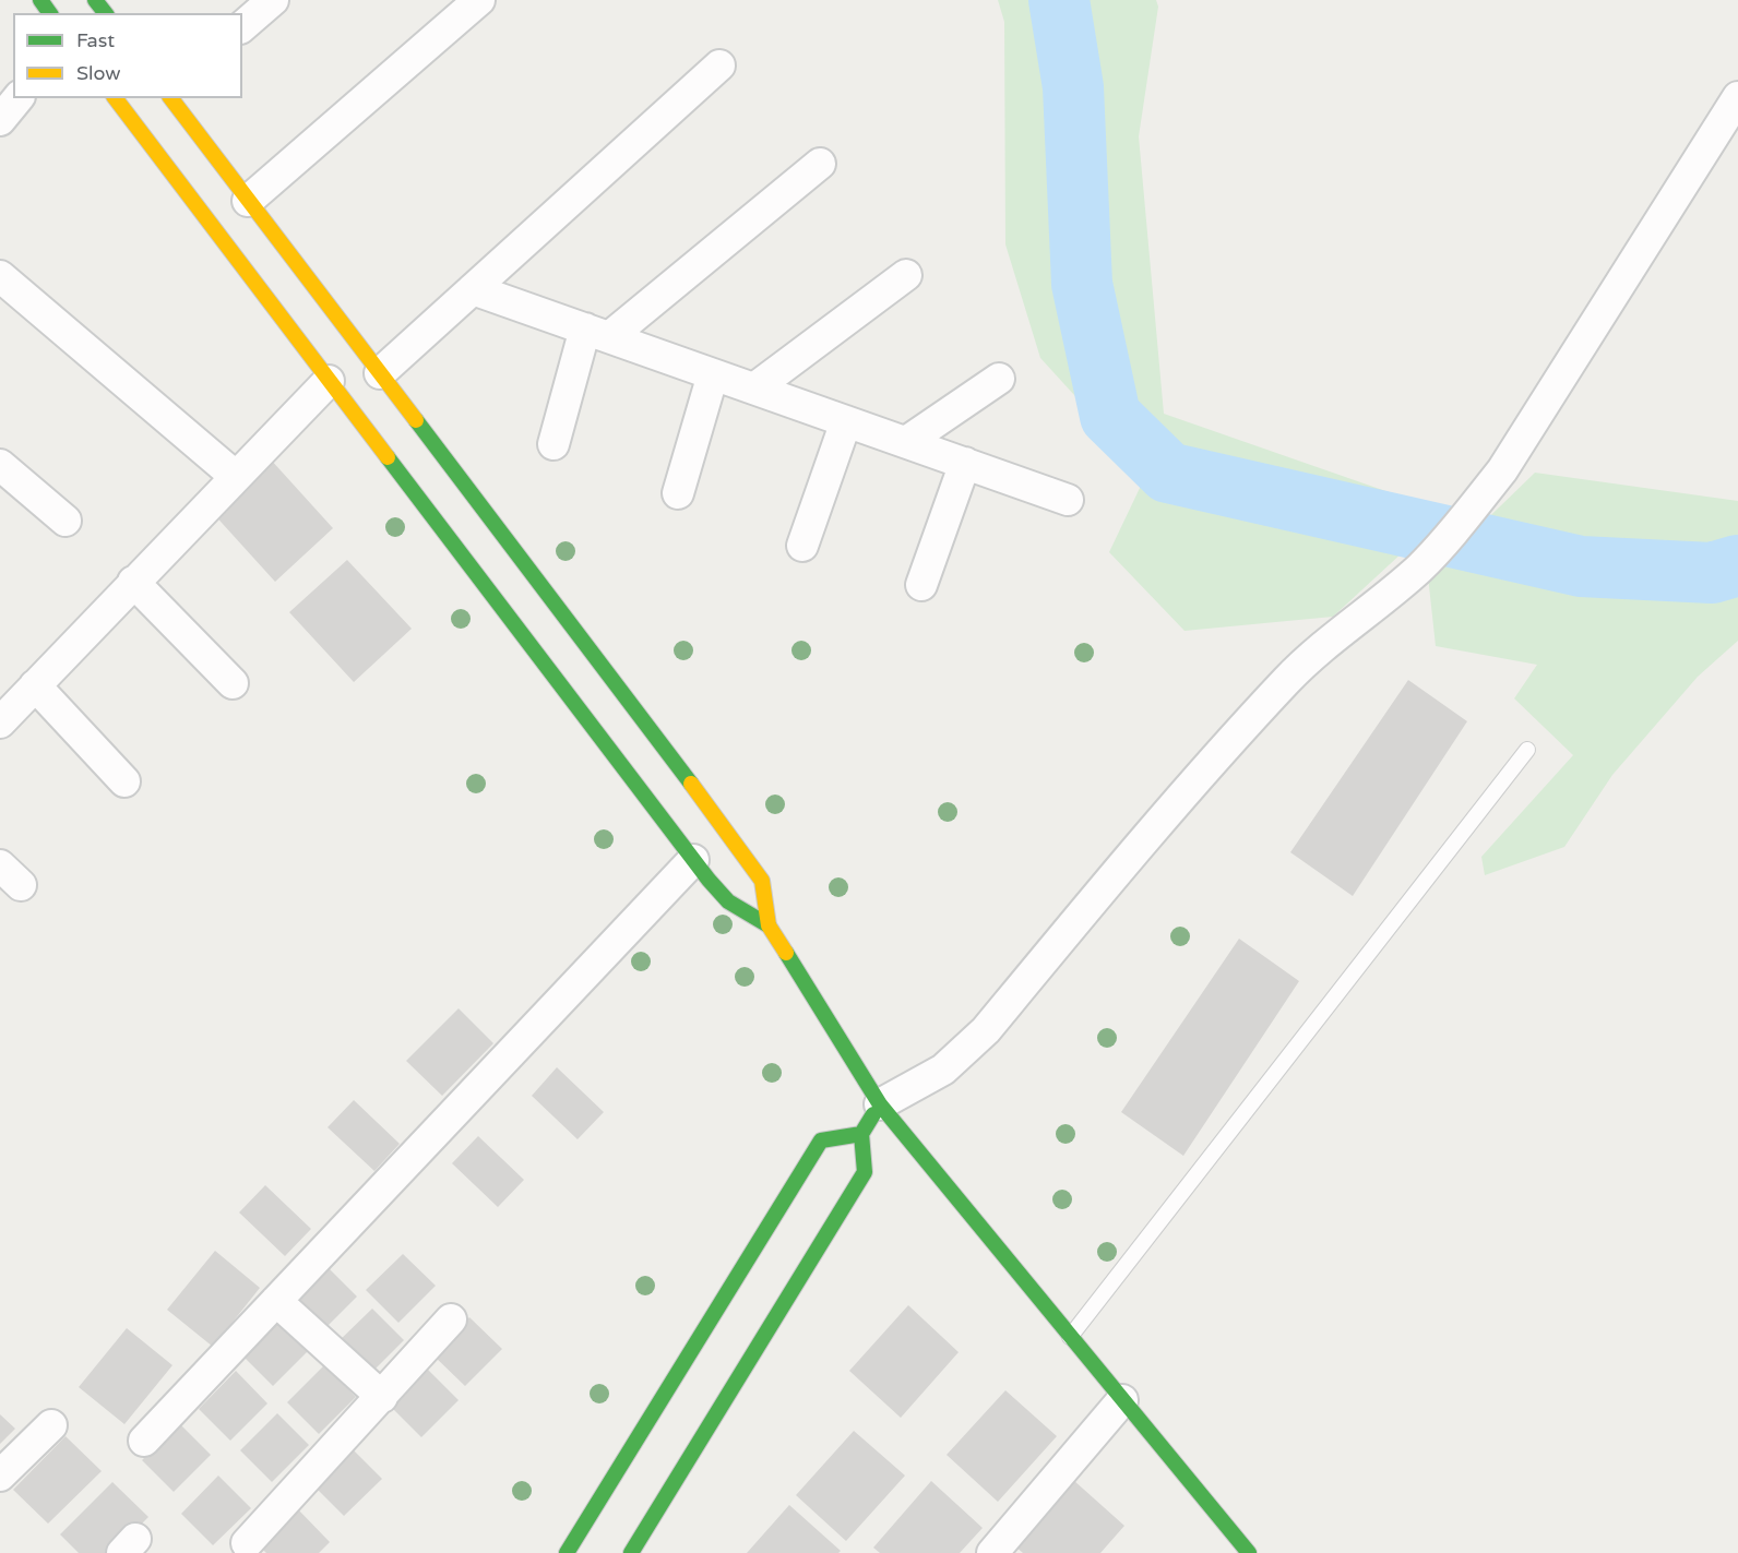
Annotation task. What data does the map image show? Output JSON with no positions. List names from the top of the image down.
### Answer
{
  "legend": ["Fast", "Slow"]
}
